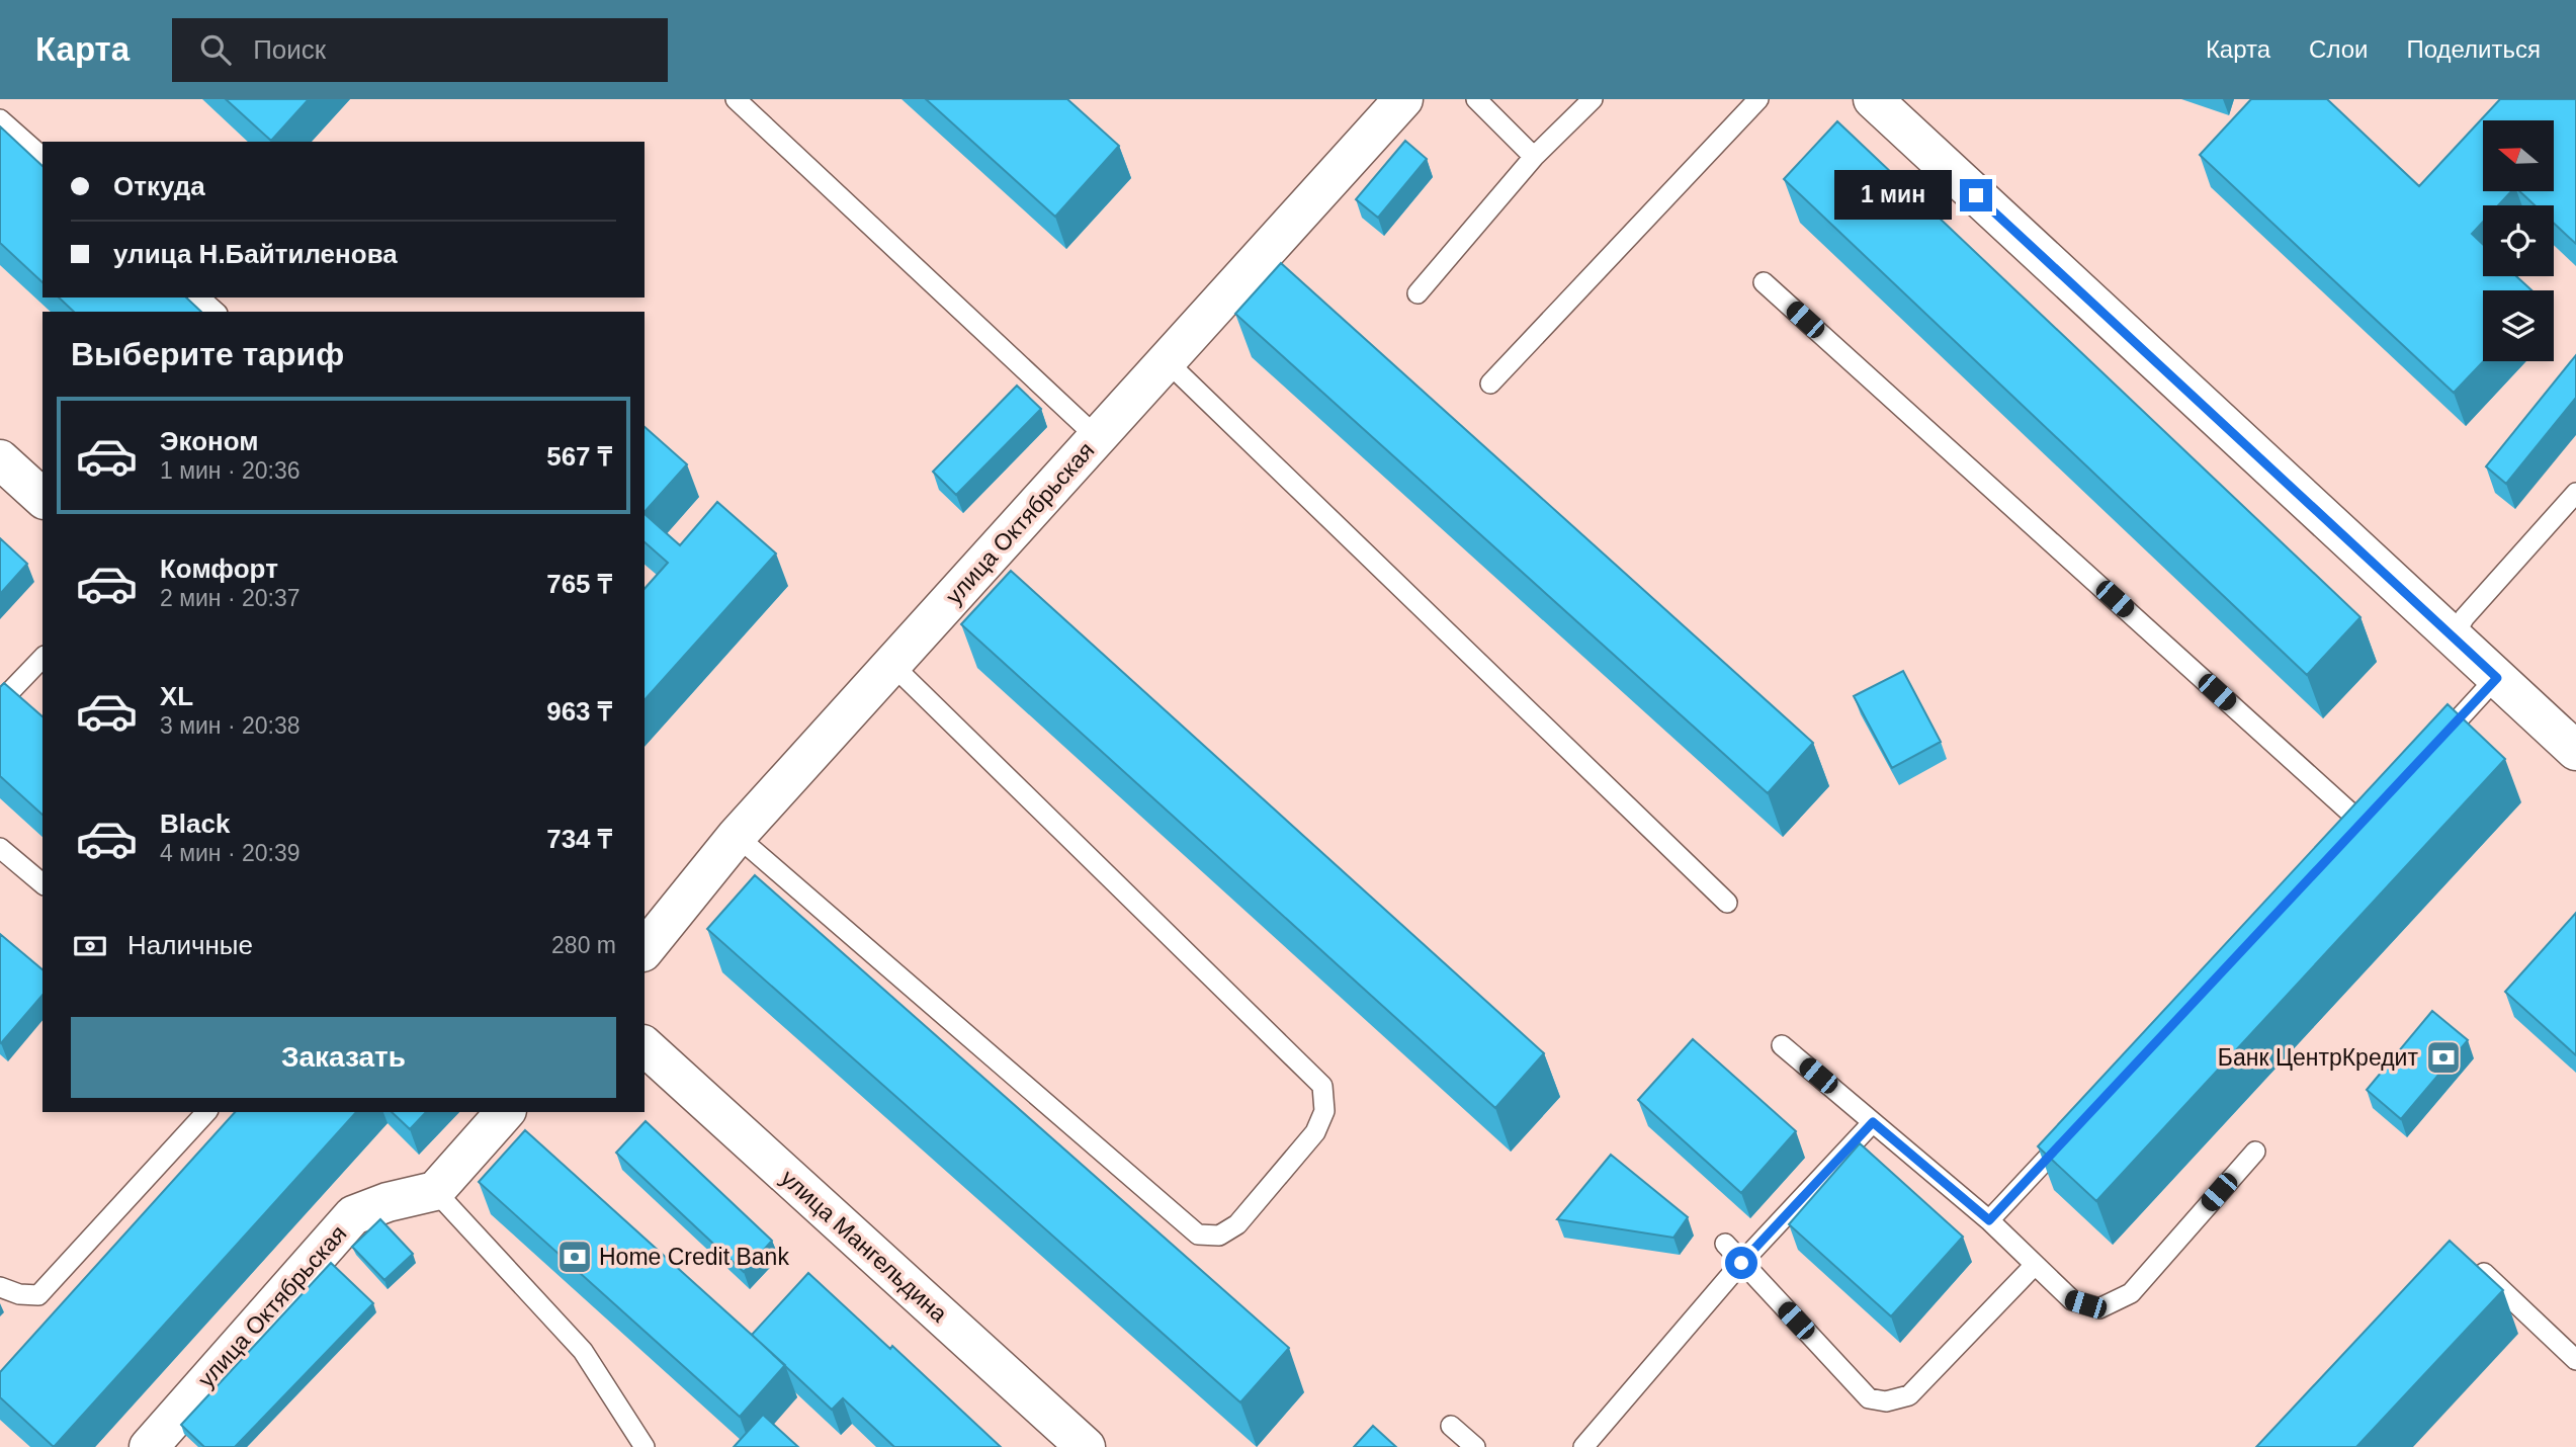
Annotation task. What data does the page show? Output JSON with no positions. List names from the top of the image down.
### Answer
{
  "streets": {
    "street": ["улица Октябрьская", "улица Мангельдина"]
  },
  "places": {
    "bank": ["Банк ЦентрКредит", "Home Credit Bank"]
  },
  "north": "left",
  "page": {
    "header": "Карта",
    "search": "Поиск",
    "nav": ["Карта", "Слои", "Поделиться"],
    "banner": ["Откуда", "улица Н.Байтиленова"],
    "bubble": "1 мин",
    "heading": "Выберите тариф",
    "list": [
      {
        "name": "Эконом",
        "note": "1 мин · 20:36",
        "value": "567 ₸"
      },
      {
        "name": "Комфорт",
        "note": "2 мин · 20:37",
        "value": "765 ₸"
      },
      {
        "name": "XL",
        "note": "3 мин · 20:38",
        "value": "963 ₸"
      },
      {
        "name": "Black",
        "note": "4 мин · 20:39",
        "value": "734 ₸"
      }
    ],
    "pay": ["Наличные", "280 m"],
    "buttons": "Заказать"
  }
}
